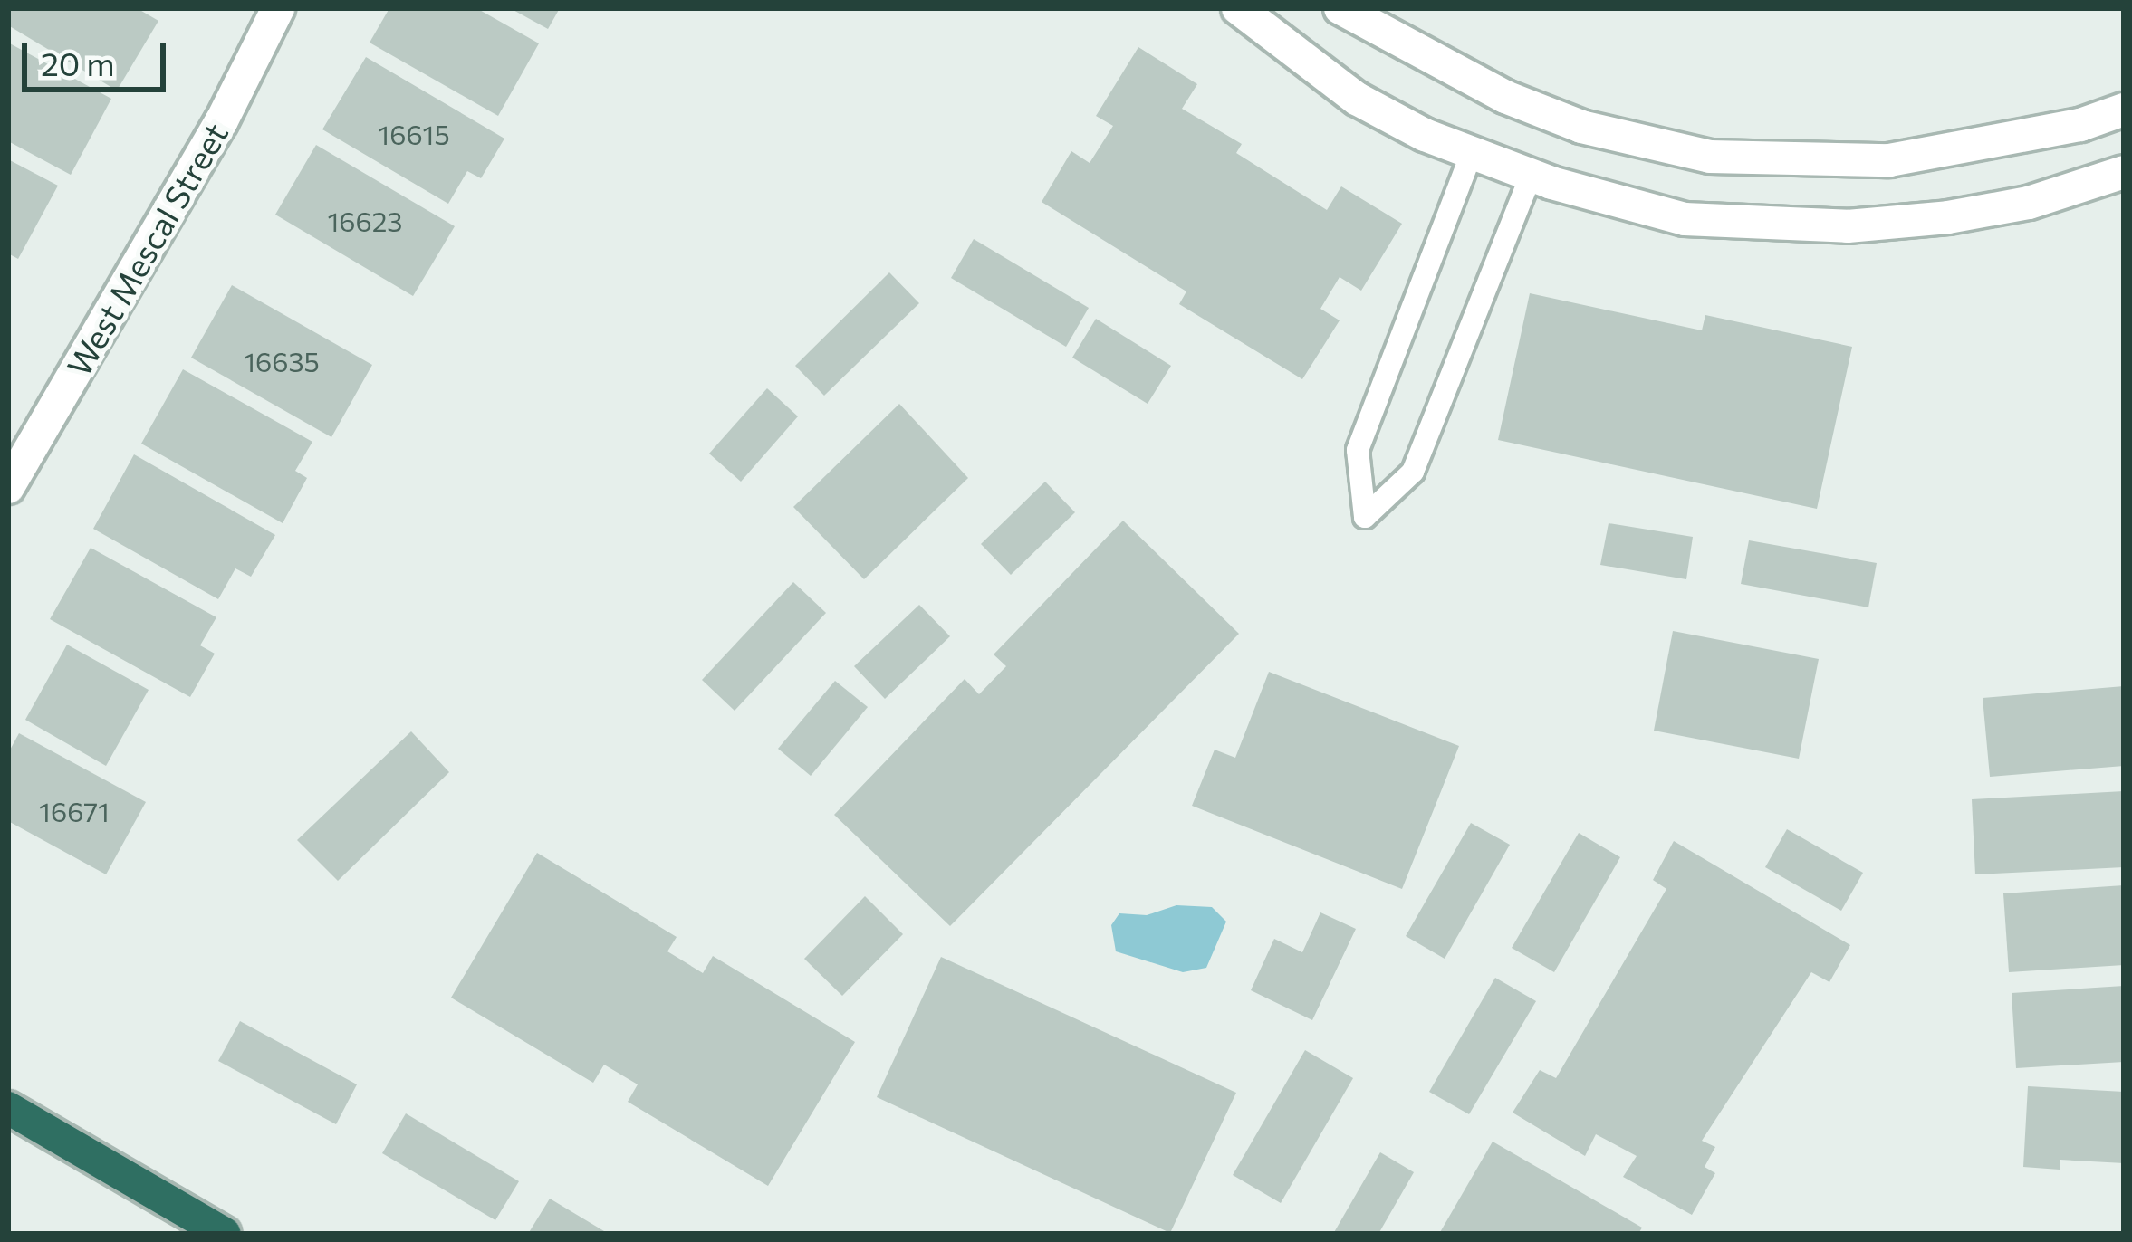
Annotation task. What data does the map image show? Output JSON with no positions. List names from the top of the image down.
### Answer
{
  "streets": {
    "street": ["West Mescal Street"]
  },
  "house_numbers": [
    "16615",
    "16623",
    "16635",
    "16671"
  ],
  "scale_bar": "20 m"
}
